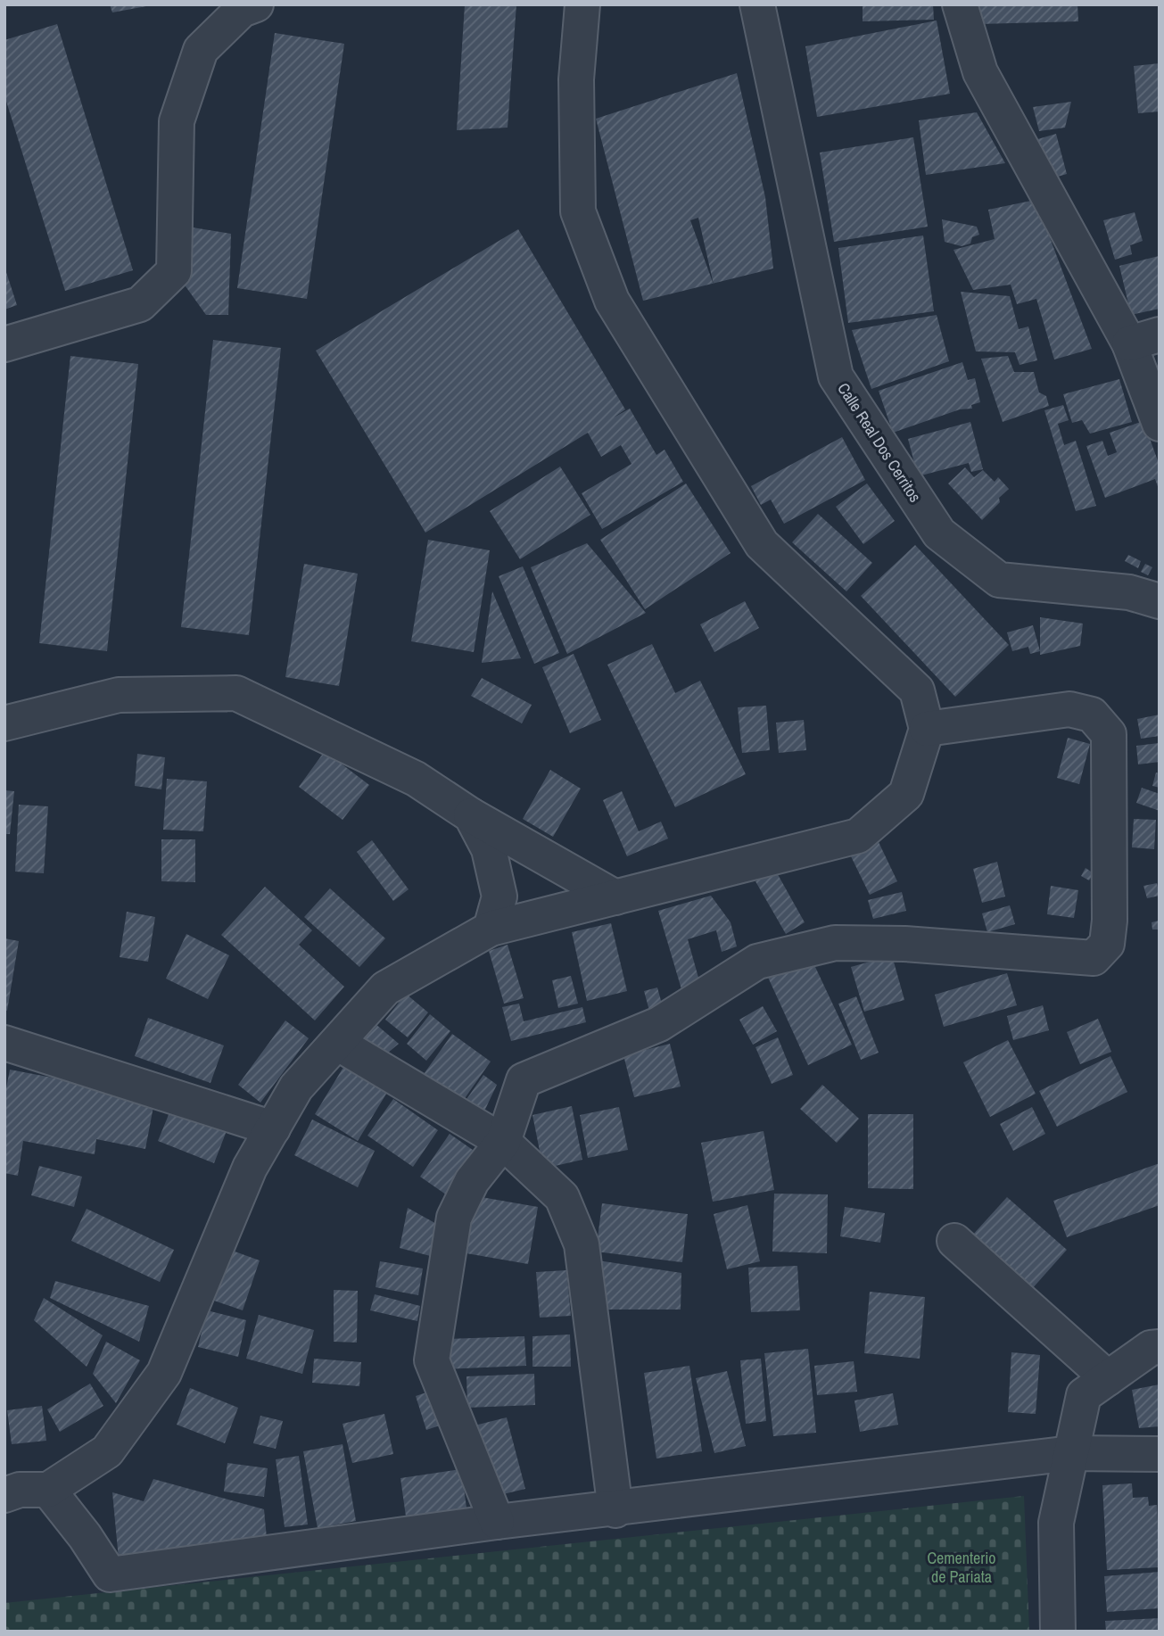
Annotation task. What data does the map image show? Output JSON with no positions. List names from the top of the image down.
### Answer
{
  "streets": {
    "street": ["Calle Real Dos Cerritos"]
  },
  "parks": ["Cementerio de Pariata"]
}
